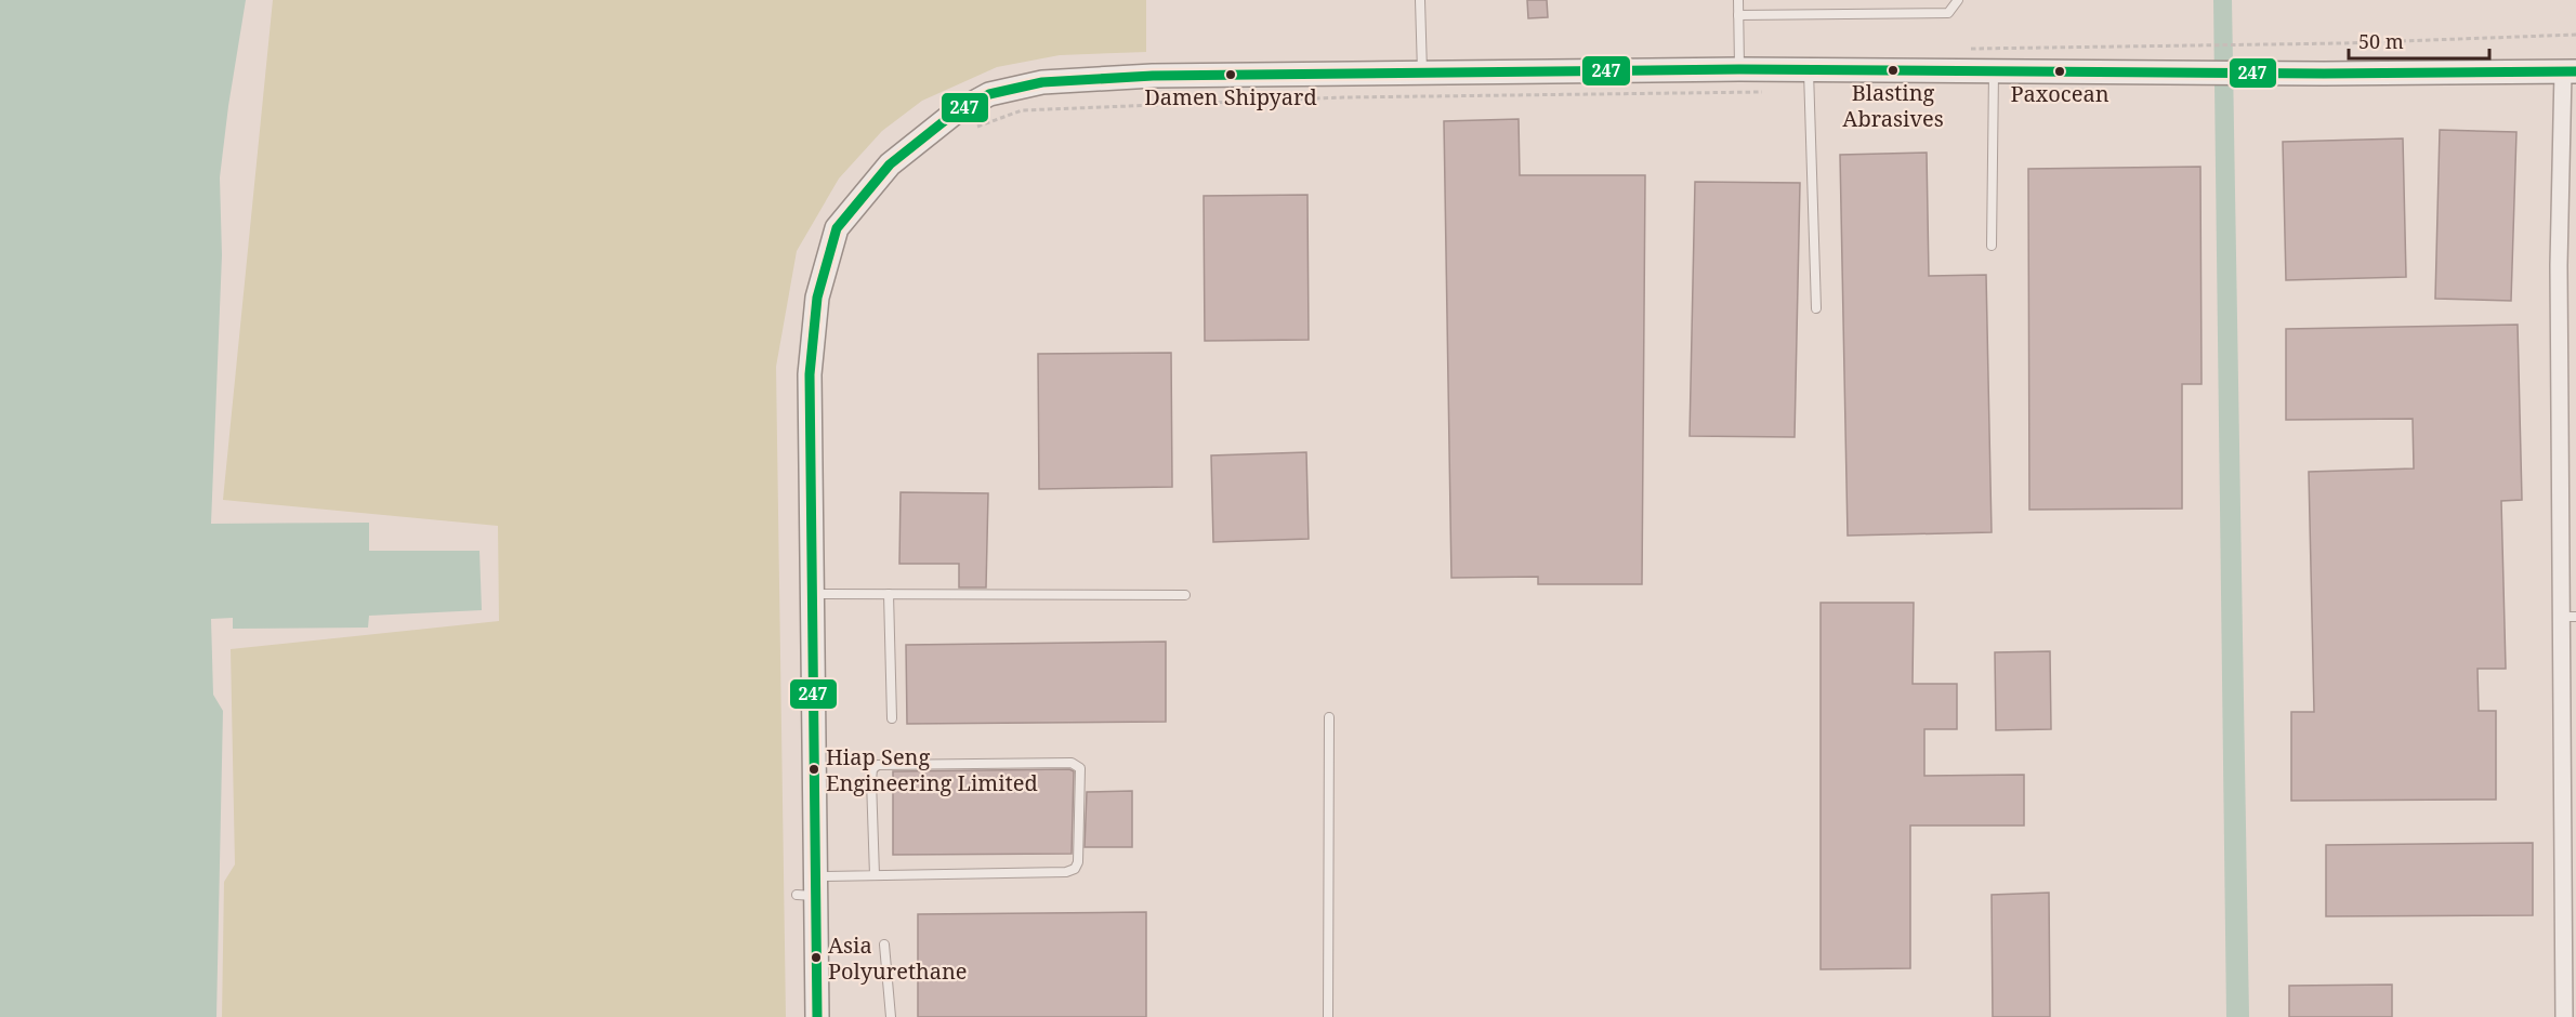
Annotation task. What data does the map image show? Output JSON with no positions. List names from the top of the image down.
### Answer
{
  "places": [
    "Blasting Abrasives",
    "Paxocean",
    "Damen Shipyard",
    "Hiap Seng Engineering Limited",
    "Asia Polyurethane"
  ],
  "lines": ["transit line 247"],
  "scale_bar": "50 m"
}
